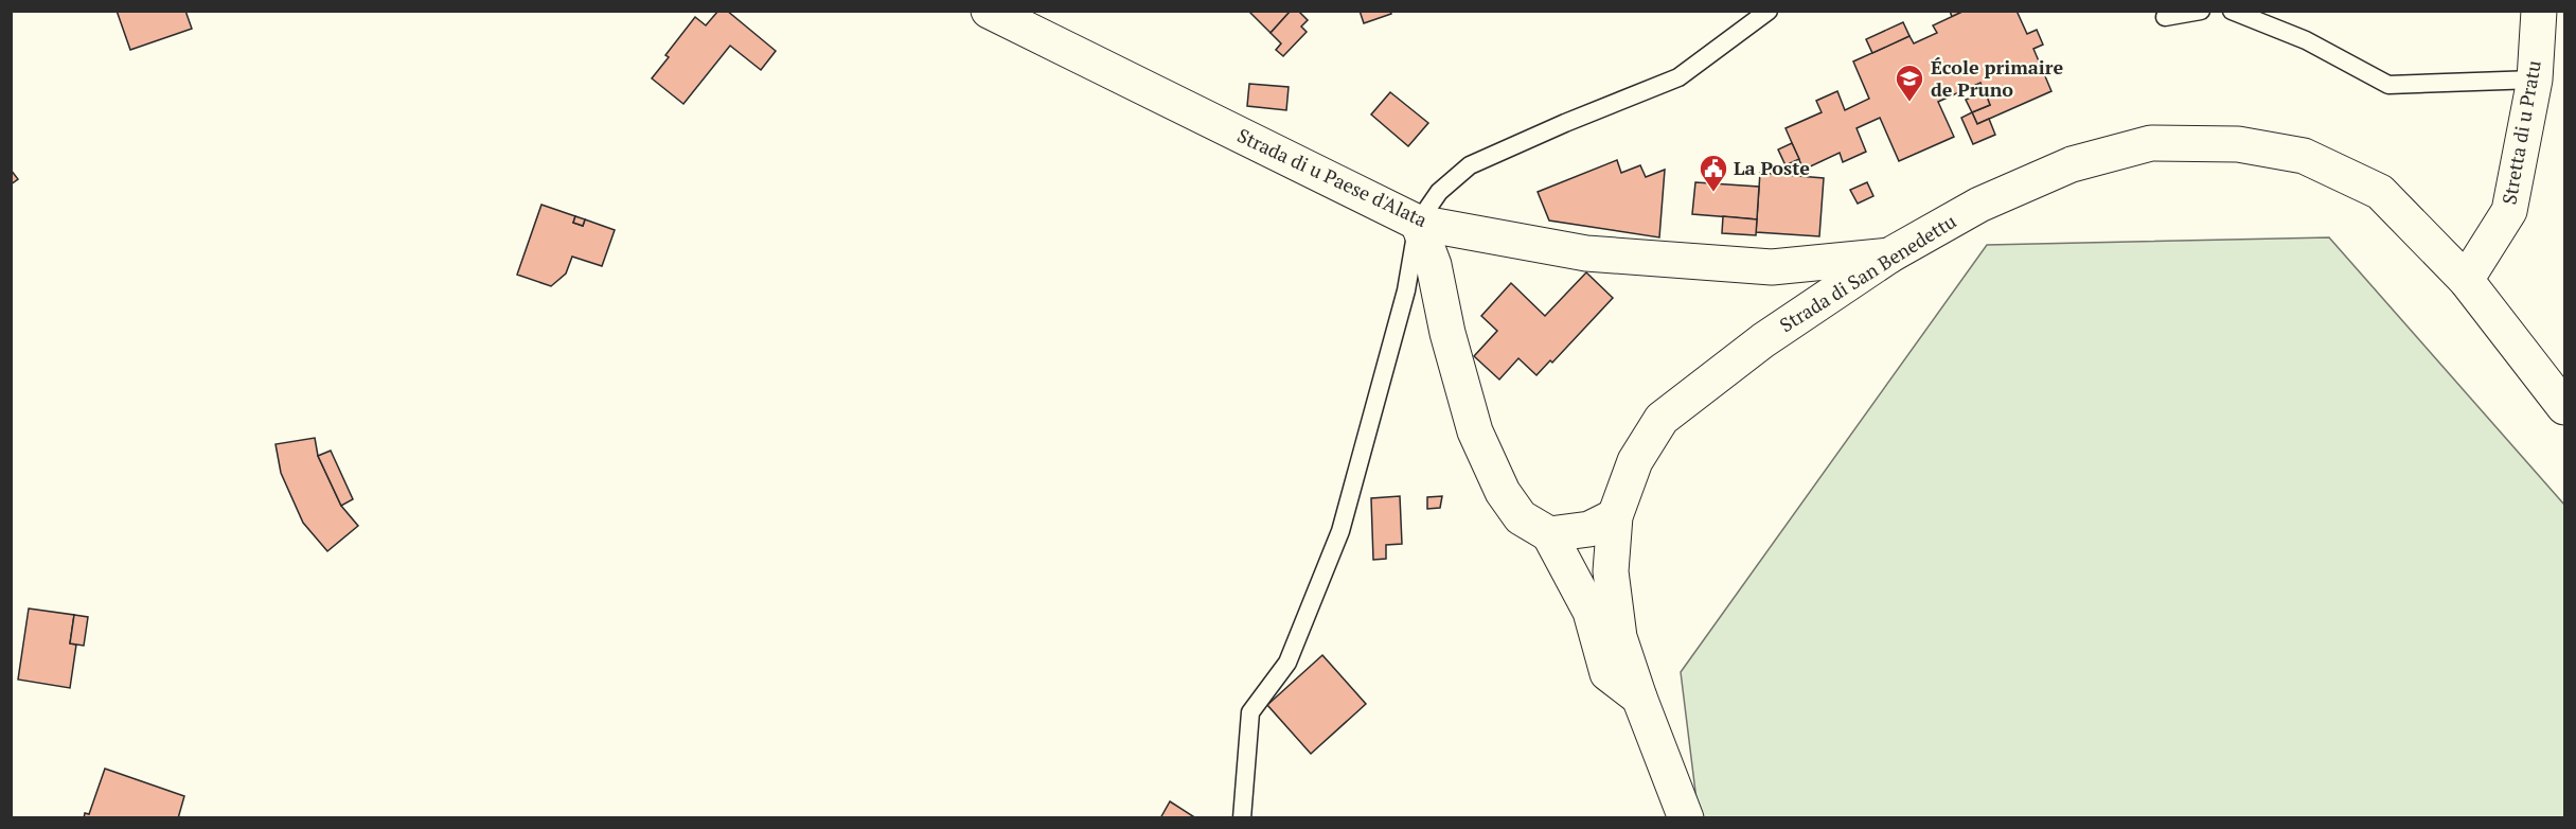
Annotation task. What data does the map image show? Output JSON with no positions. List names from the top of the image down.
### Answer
{
  "streets": {
    "street": ["Stretta di u Pratu", "Strada di u Paese d'Alata", "Strada di San Benedettu"]
  },
  "crossings": [
    ["Stretta di u Pratu", "Strada di San Benedettu"],
    ["Strada di u Paese d'Alata", "Strada di San Benedettu"]
  ],
  "places": {
    "school or university": ["École primaire de Pruno"],
    "public building": ["La Poste"]
  }
}
